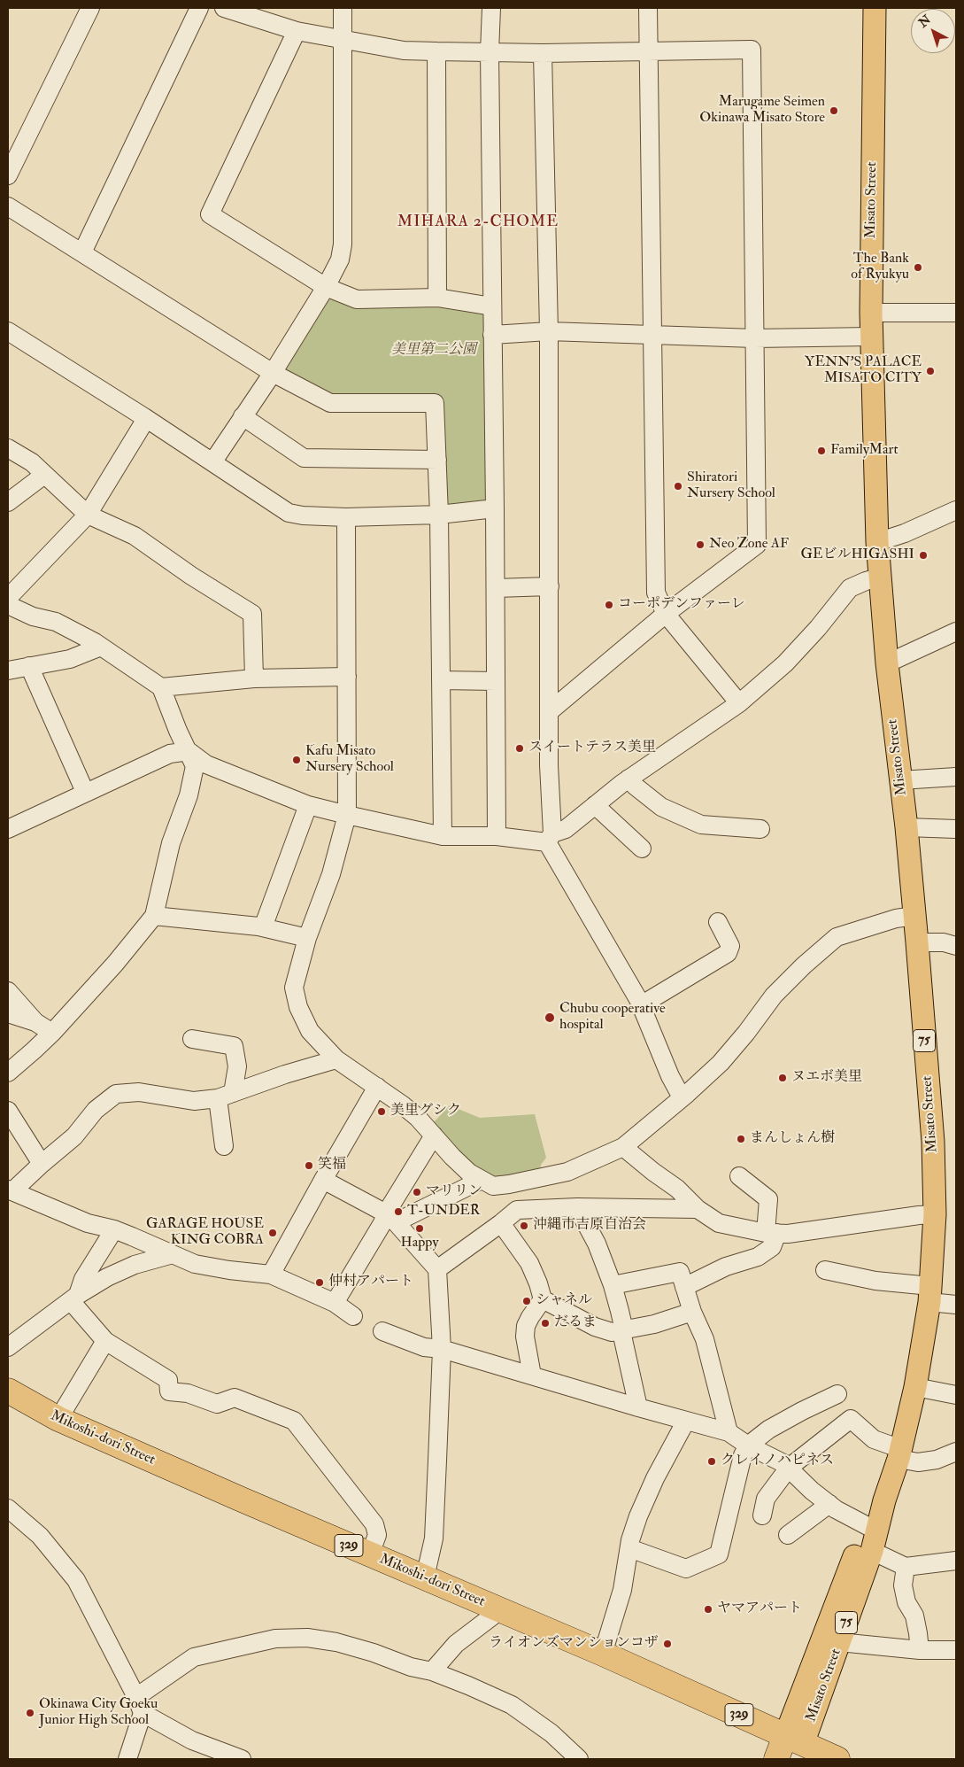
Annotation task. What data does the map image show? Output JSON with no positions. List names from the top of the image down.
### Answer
{
  "streets": {
    "highway": ["Mikoshi-dori Street", "329"],
    "main road": ["Misato Street", "75"]
  },
  "crossings": [
    ["Misato Street", "Mikoshi-dori Street"],
    ["Misato Street", "329"],
    ["Mikoshi-dori Street", "329"]
  ],
  "districts": ["MIHARA 2-CHOME"],
  "parks": ["美里第二公園"],
  "places": [
    "Marugame Seimen Okinawa Misato Store",
    "The Bank of Ryukyu",
    "YENN'S PALACE MISATO CITY",
    "FamilyMart",
    "Shiratori Nursery School",
    "Neo Zone AF",
    "GEビルHIGASHI",
    "コーポデンファーレ",
    "スイートテラス美里",
    "Kafu Misato Nursery School",
    "Chubu cooperative hospital",
    "ヌエボ美里",
    "美里グシク",
    "まんしょん樹",
    "笑福",
    "マリリン",
    "T-UNDER",
    "沖縄市吉原自治会",
    "Happy",
    "GARAGE HOUSE KING COBRA",
    "仲村アパート",
    "シャネル",
    "だるま",
    "クレイノハピネス",
    "ヤマアパート",
    "ライオンズマンションコザ",
    "Okinawa City Goeku Junior High School"
  ],
  "north": "top left"
}
